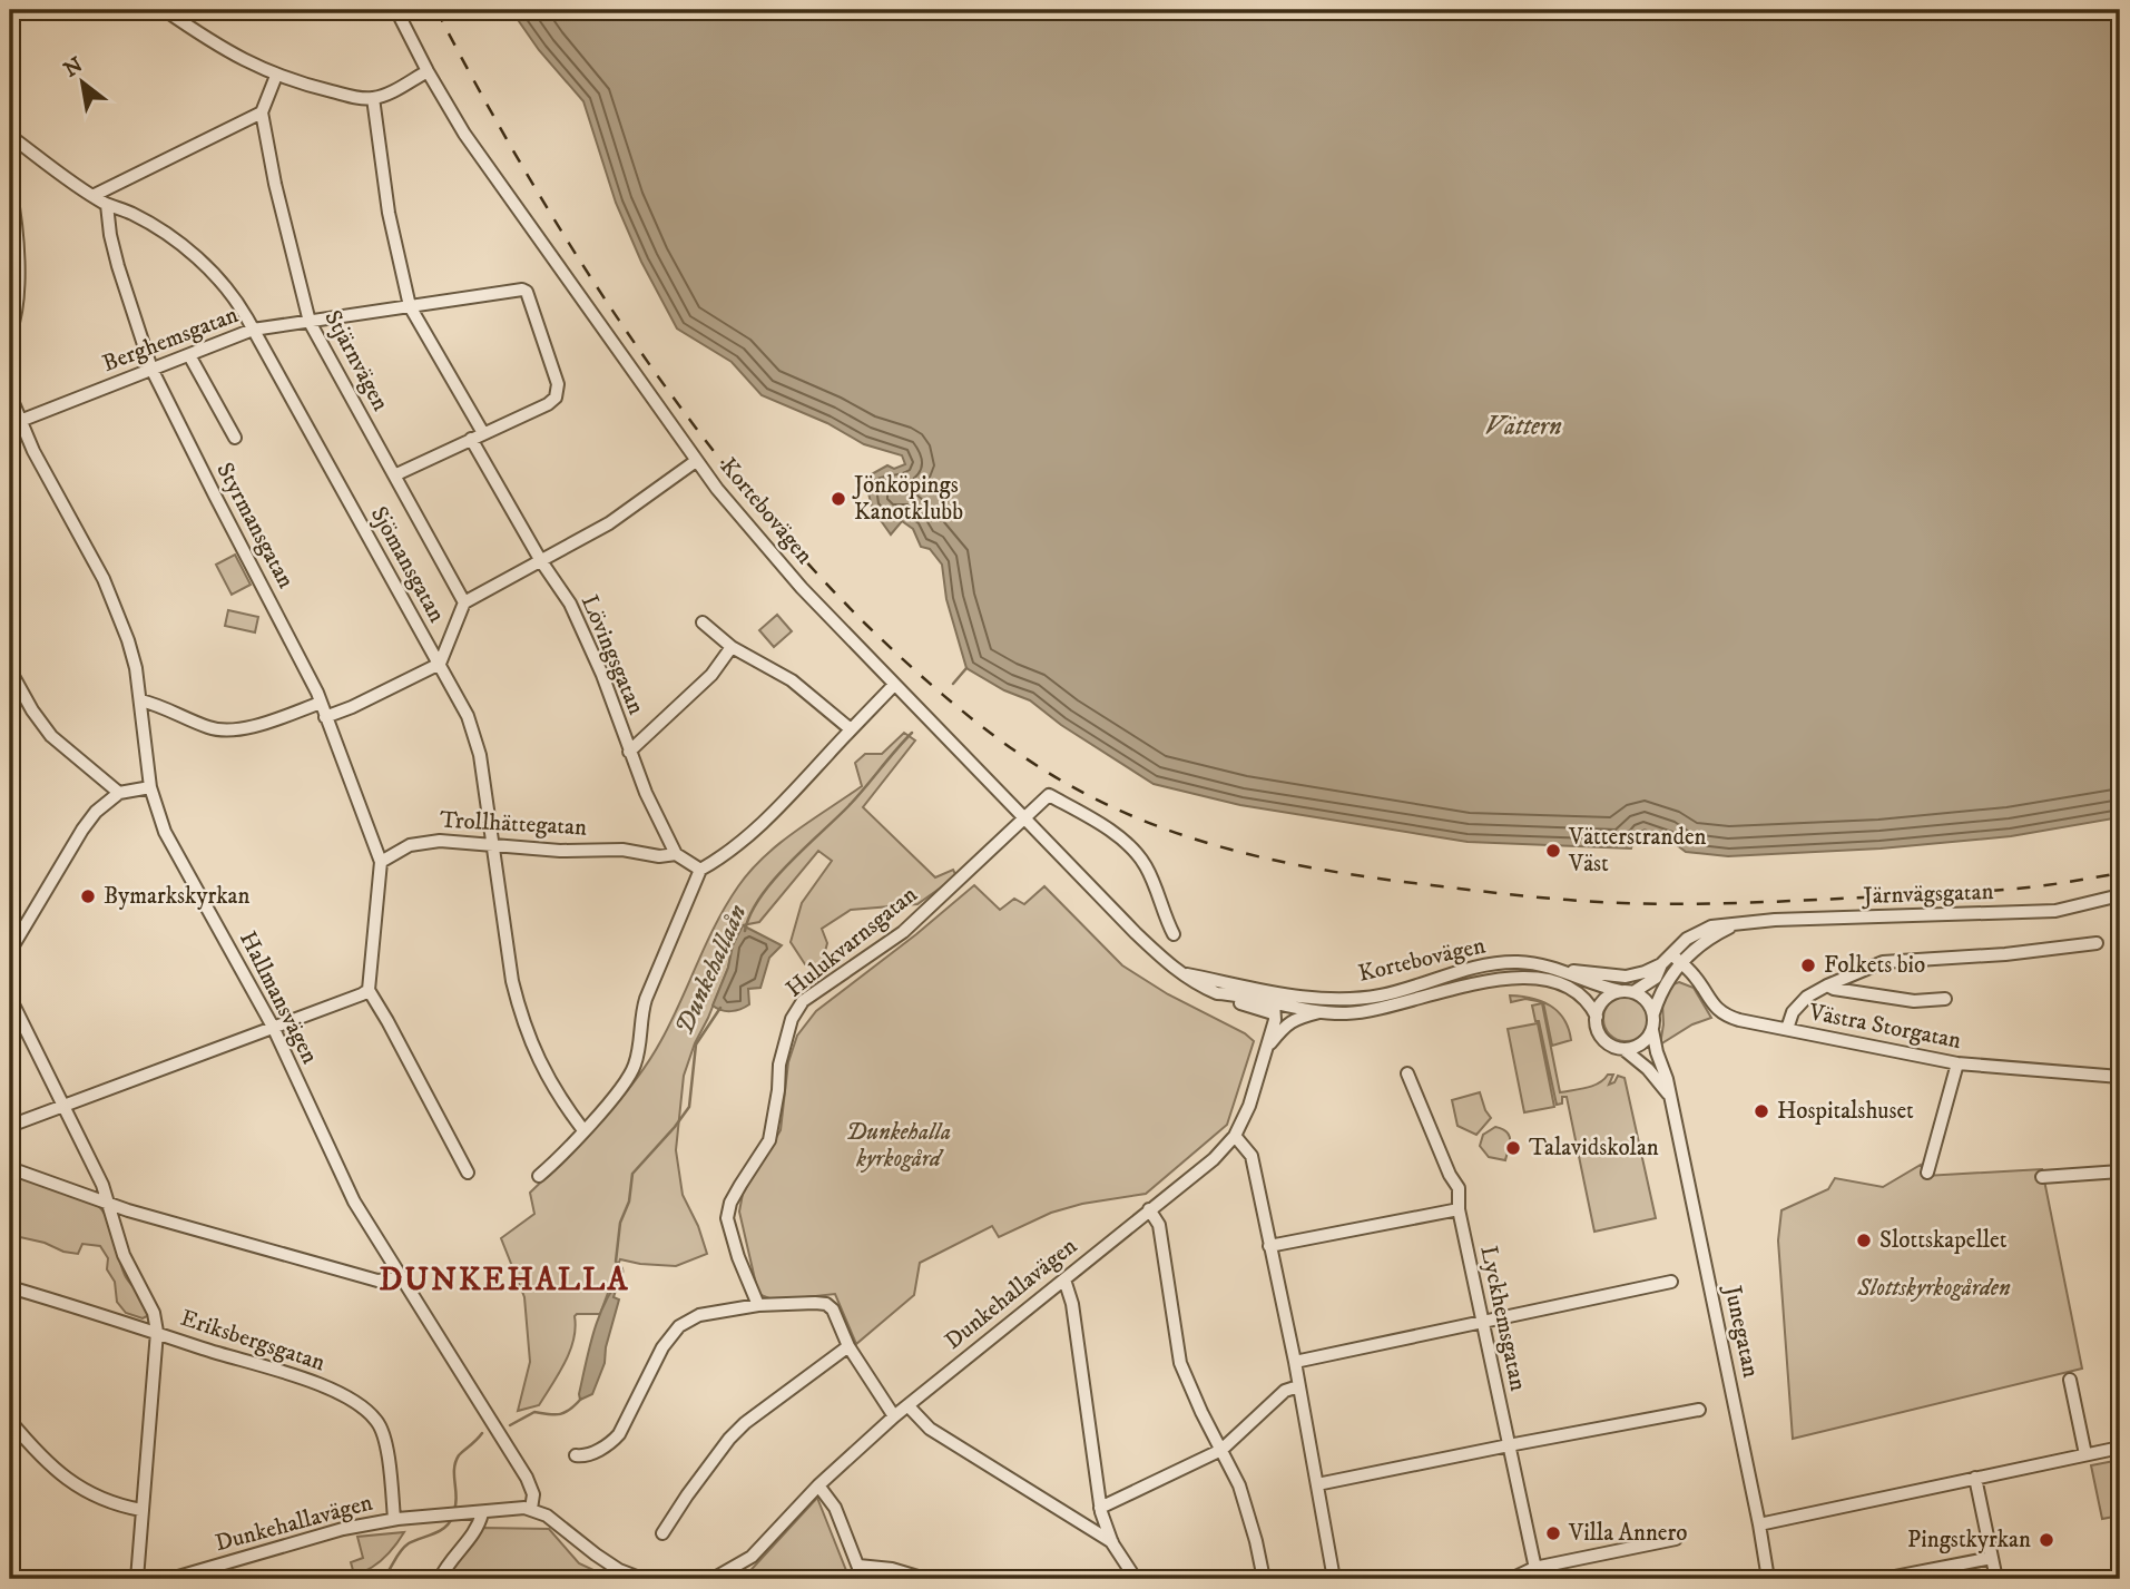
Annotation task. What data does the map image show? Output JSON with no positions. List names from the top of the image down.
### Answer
{
  "streets": {
    "street": [
      "Berghemsgatan",
      "Stjärnvägen",
      "Kortebovägen",
      "Styrmansgatan",
      "Sjömansgatan",
      "Lövingsgatan",
      "Trollhättegatan",
      "Järnvägsgatan",
      "Hulukvarnsgatan",
      "Hallmansvägen",
      "Västra Storgatan",
      "Dunkehallavägen",
      "Lyckhemsgatan",
      "Junegatan",
      "Eriksbergsgatan"
    ]
  },
  "crossings": [
    ["Berghemsgatan", "Stjärnvägen"],
    ["Berghemsgatan", "Styrmansgatan"],
    ["Berghemsgatan", "Sjömansgatan"],
    ["Berghemsgatan", "Lövingsgatan"],
    ["Berghemsgatan", "Hallmansvägen"],
    ["Kortebovägen", "Järnvägsgatan"],
    ["Kortebovägen", "Hulukvarnsgatan"],
    ["Kortebovägen", "Dunkehallavägen"],
    ["Kortebovägen", "Junegatan"],
    ["Styrmansgatan", "Sjömansgatan"],
    ["Styrmansgatan", "Trollhättegatan"],
    ["Sjömansgatan", "Trollhättegatan"],
    ["Lövingsgatan", "Trollhättegatan"],
    ["Järnvägsgatan", "Västra Storgatan"],
    ["Järnvägsgatan", "Junegatan"],
    ["Hallmansvägen", "Dunkehallavägen"],
    ["Dunkehallavägen", "Eriksbergsgatan"]
  ],
  "districts": ["DUNKEHALLA"],
  "water": ["Vättern", "Dunkehallaån"],
  "parks": ["Dunkehalla kyrkogård", "Slottskyrkogården"],
  "places": [
    "Jönköpings Kanotklubb",
    "Vätterstranden Väst",
    "Bymarkskyrkan",
    "Folkets bio",
    "Hospitalshuset",
    "Talavidskolan",
    "Slottskapellet",
    "Villa Annero",
    "Pingstkyrkan"
  ],
  "north": "top left"
}
